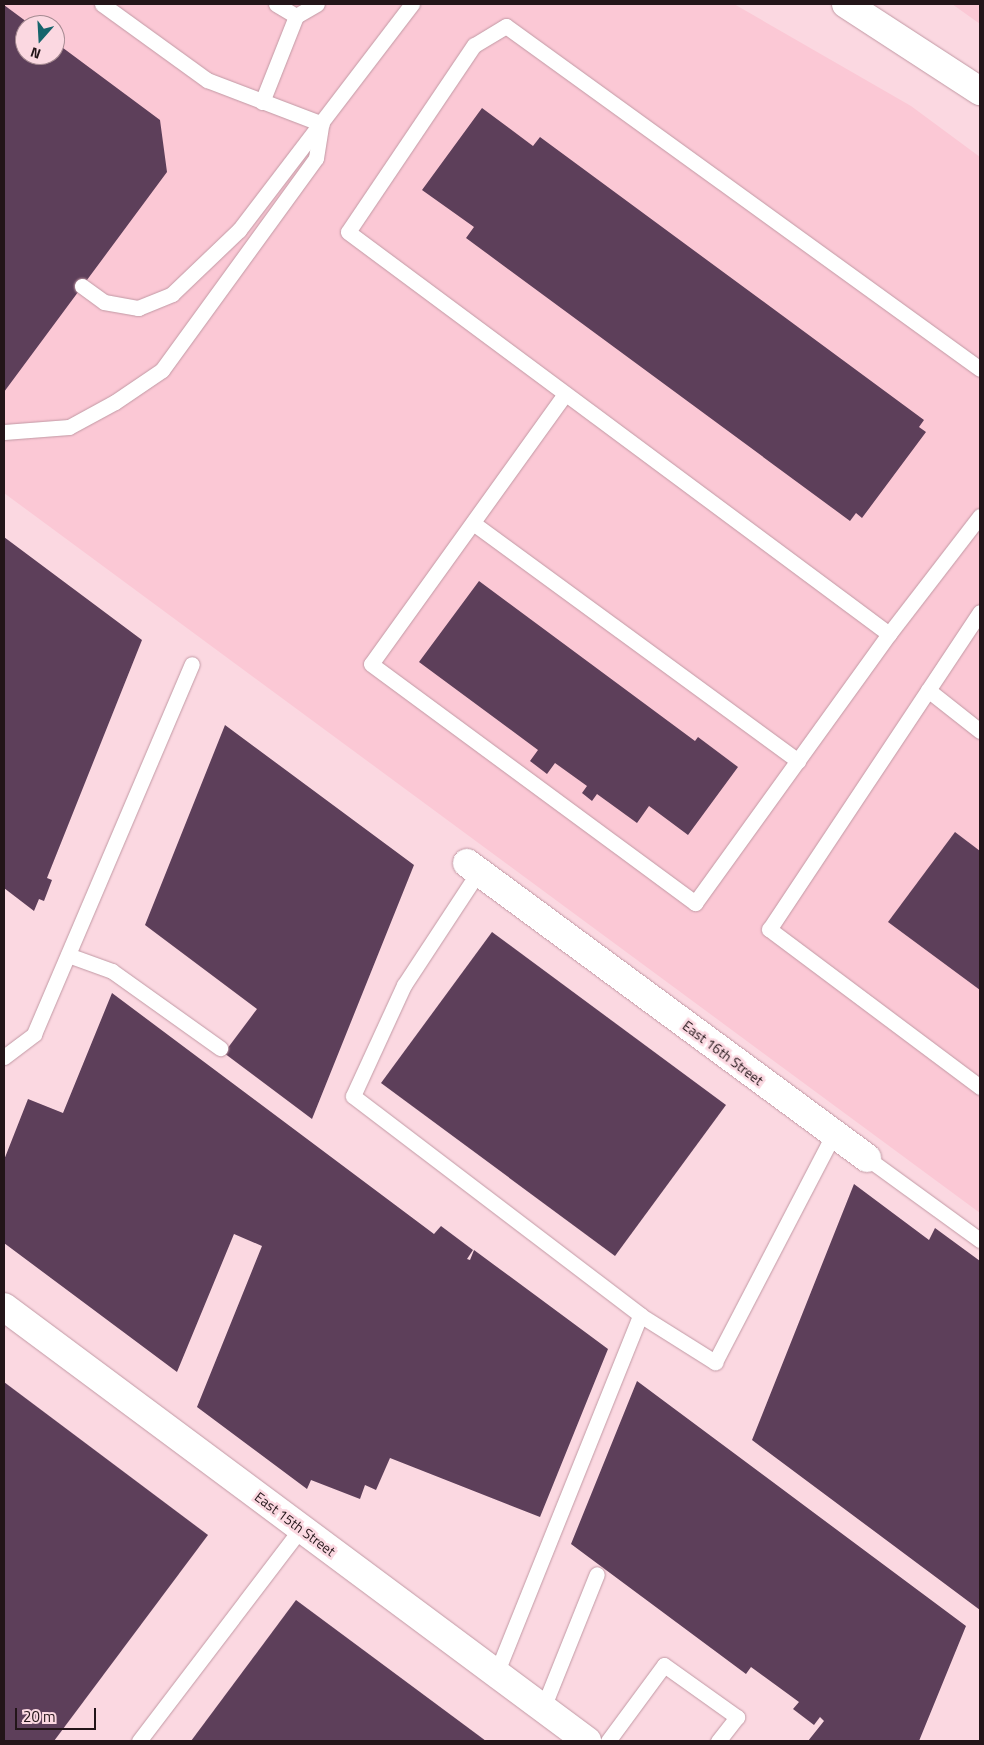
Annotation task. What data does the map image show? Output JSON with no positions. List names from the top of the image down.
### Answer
{
  "streets": {
    "street": ["East 16th Street", "East 15th Street"]
  },
  "scale_bar": "20 m",
  "north": "bottom"
}
